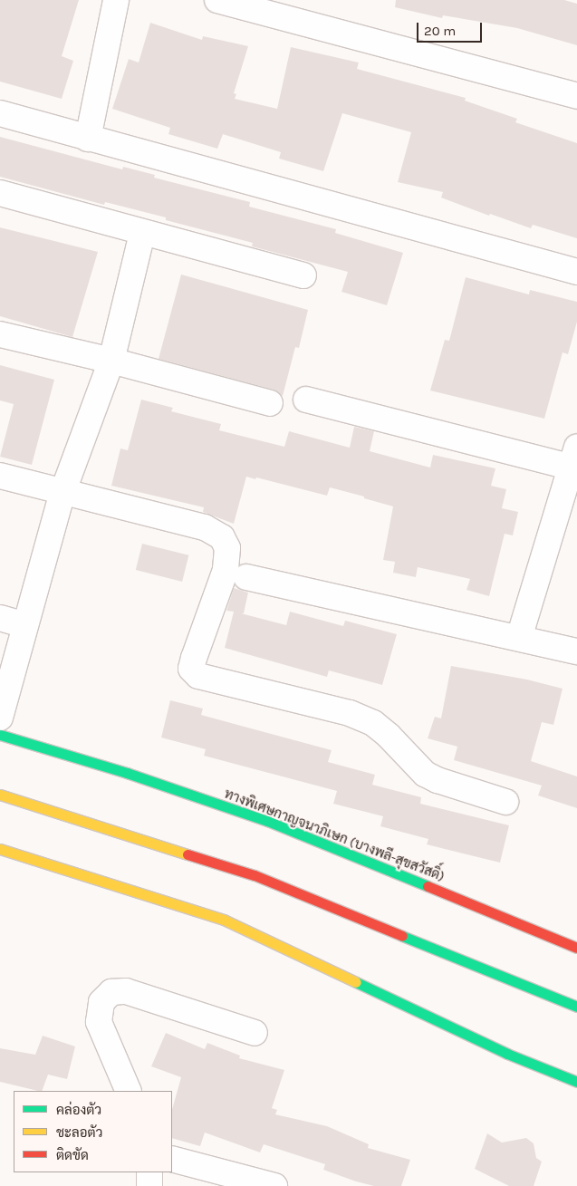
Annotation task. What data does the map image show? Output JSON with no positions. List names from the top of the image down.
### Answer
{
  "streets": {
    "highway": ["ทางพิเศษกาญจนาภิเษก (บางพลี-สุขสวัสดิ์)"]
  },
  "legend": ["คล่องตัว", "ชะลอตัว", "ติดขัด"],
  "scale_bar": "20 m"
}
